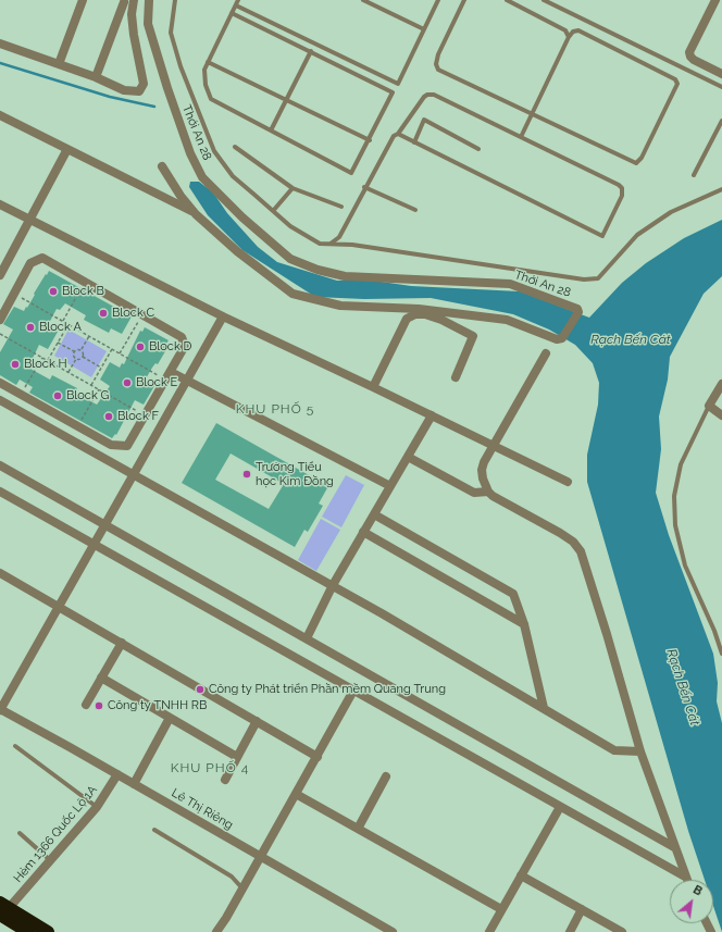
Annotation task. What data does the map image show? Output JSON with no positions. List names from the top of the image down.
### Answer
{
  "streets": {
    "street": ["Thới An 28", "Lê Thị Riêng", "Hẻm 1366 Quốc Lộ 1A"]
  },
  "crossings": [
    ["Lê Thị Riêng", "Hẻm 1366 Quốc Lộ 1A"]
  ],
  "districts": ["KHU PHỐ 5", "KHU PHỐ 4"],
  "water": ["Rạch Bến Cát"],
  "places": [
    "Block B",
    "Block C",
    "Block A",
    "Block D",
    "Block H",
    "Block E",
    "Block G",
    "Block F",
    "Trường Tiểu học Kim Đồng",
    "Công ty Phát triển Phần mềm Quang Trung",
    "Công ty TNHH RB"
  ],
  "north": "top right"
}
